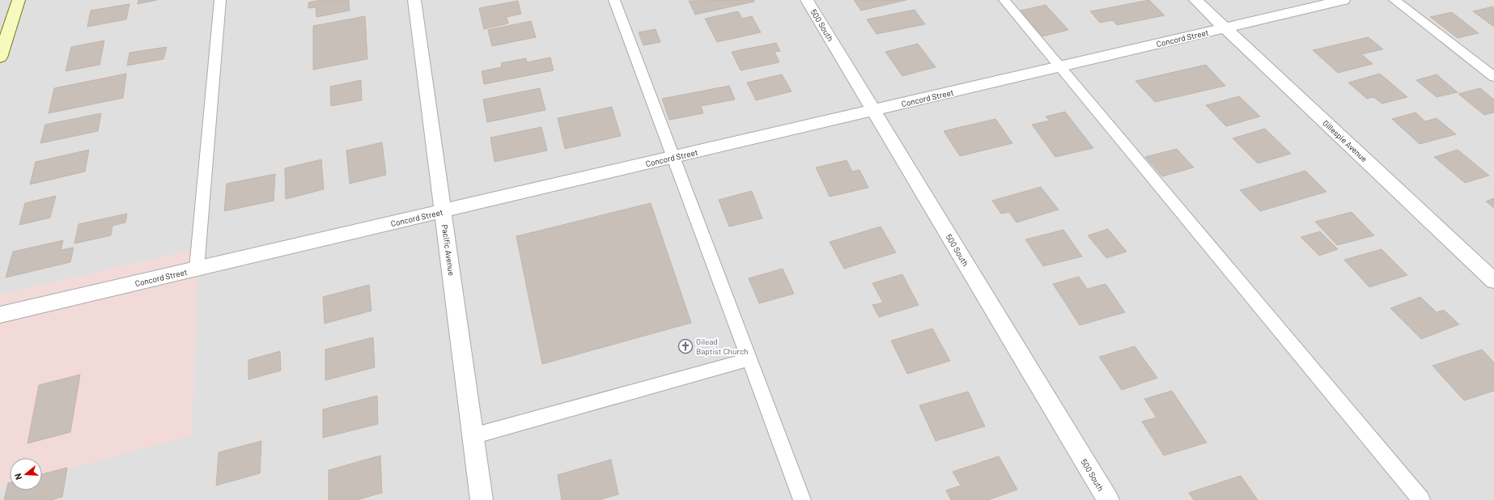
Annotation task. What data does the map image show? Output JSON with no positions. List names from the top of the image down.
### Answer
{
  "streets": {
    "street": [
      "500 South",
      "Concord Street",
      "Gillespie Avenue",
      "Pacific Avenue"
    ]
  },
  "crossings": [
    ["500 South", "Concord Street"],
    ["Concord Street", "Gillespie Avenue"],
    ["Concord Street", "Pacific Avenue"]
  ],
  "places": {
    "church": ["Gilead Baptist Church"]
  },
  "north": "left"
}
